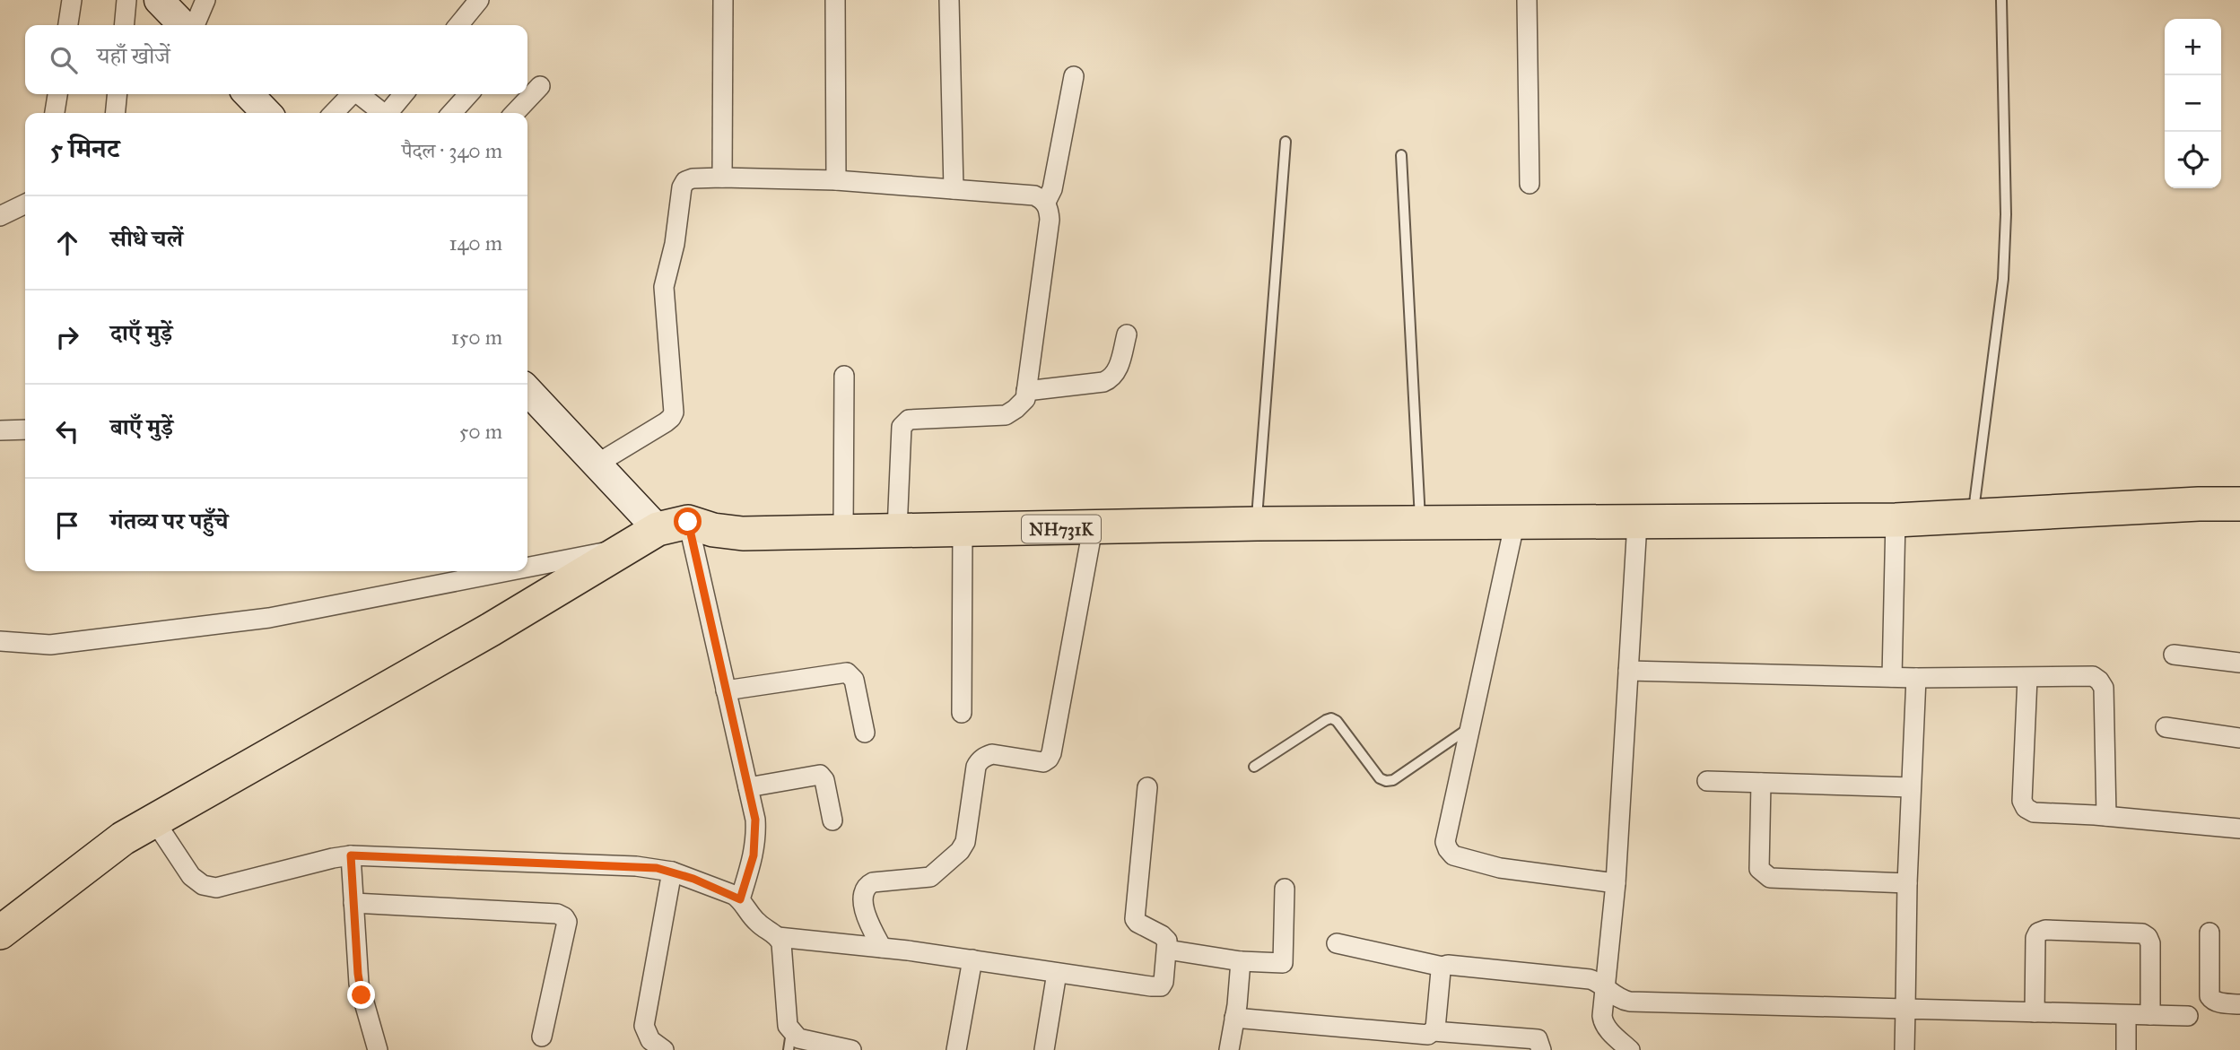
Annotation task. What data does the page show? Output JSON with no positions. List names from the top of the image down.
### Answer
{
  "streets": {
    "highway": ["NH731K"]
  },
  "page": {
    "map_buttons": ["+", "−"],
    "search": "यहाँ खोजें",
    "heading": ["5 मिनट", "पैदल · 340 m"],
    "list": [
      ["सीधे चलें", "140 m"],
      ["दाएँ मुड़ें", "150 m"],
      ["बाएँ मुड़ें", "50 m"],
      "गंतव्य पर पहुँचे"
    ]
  }
}
